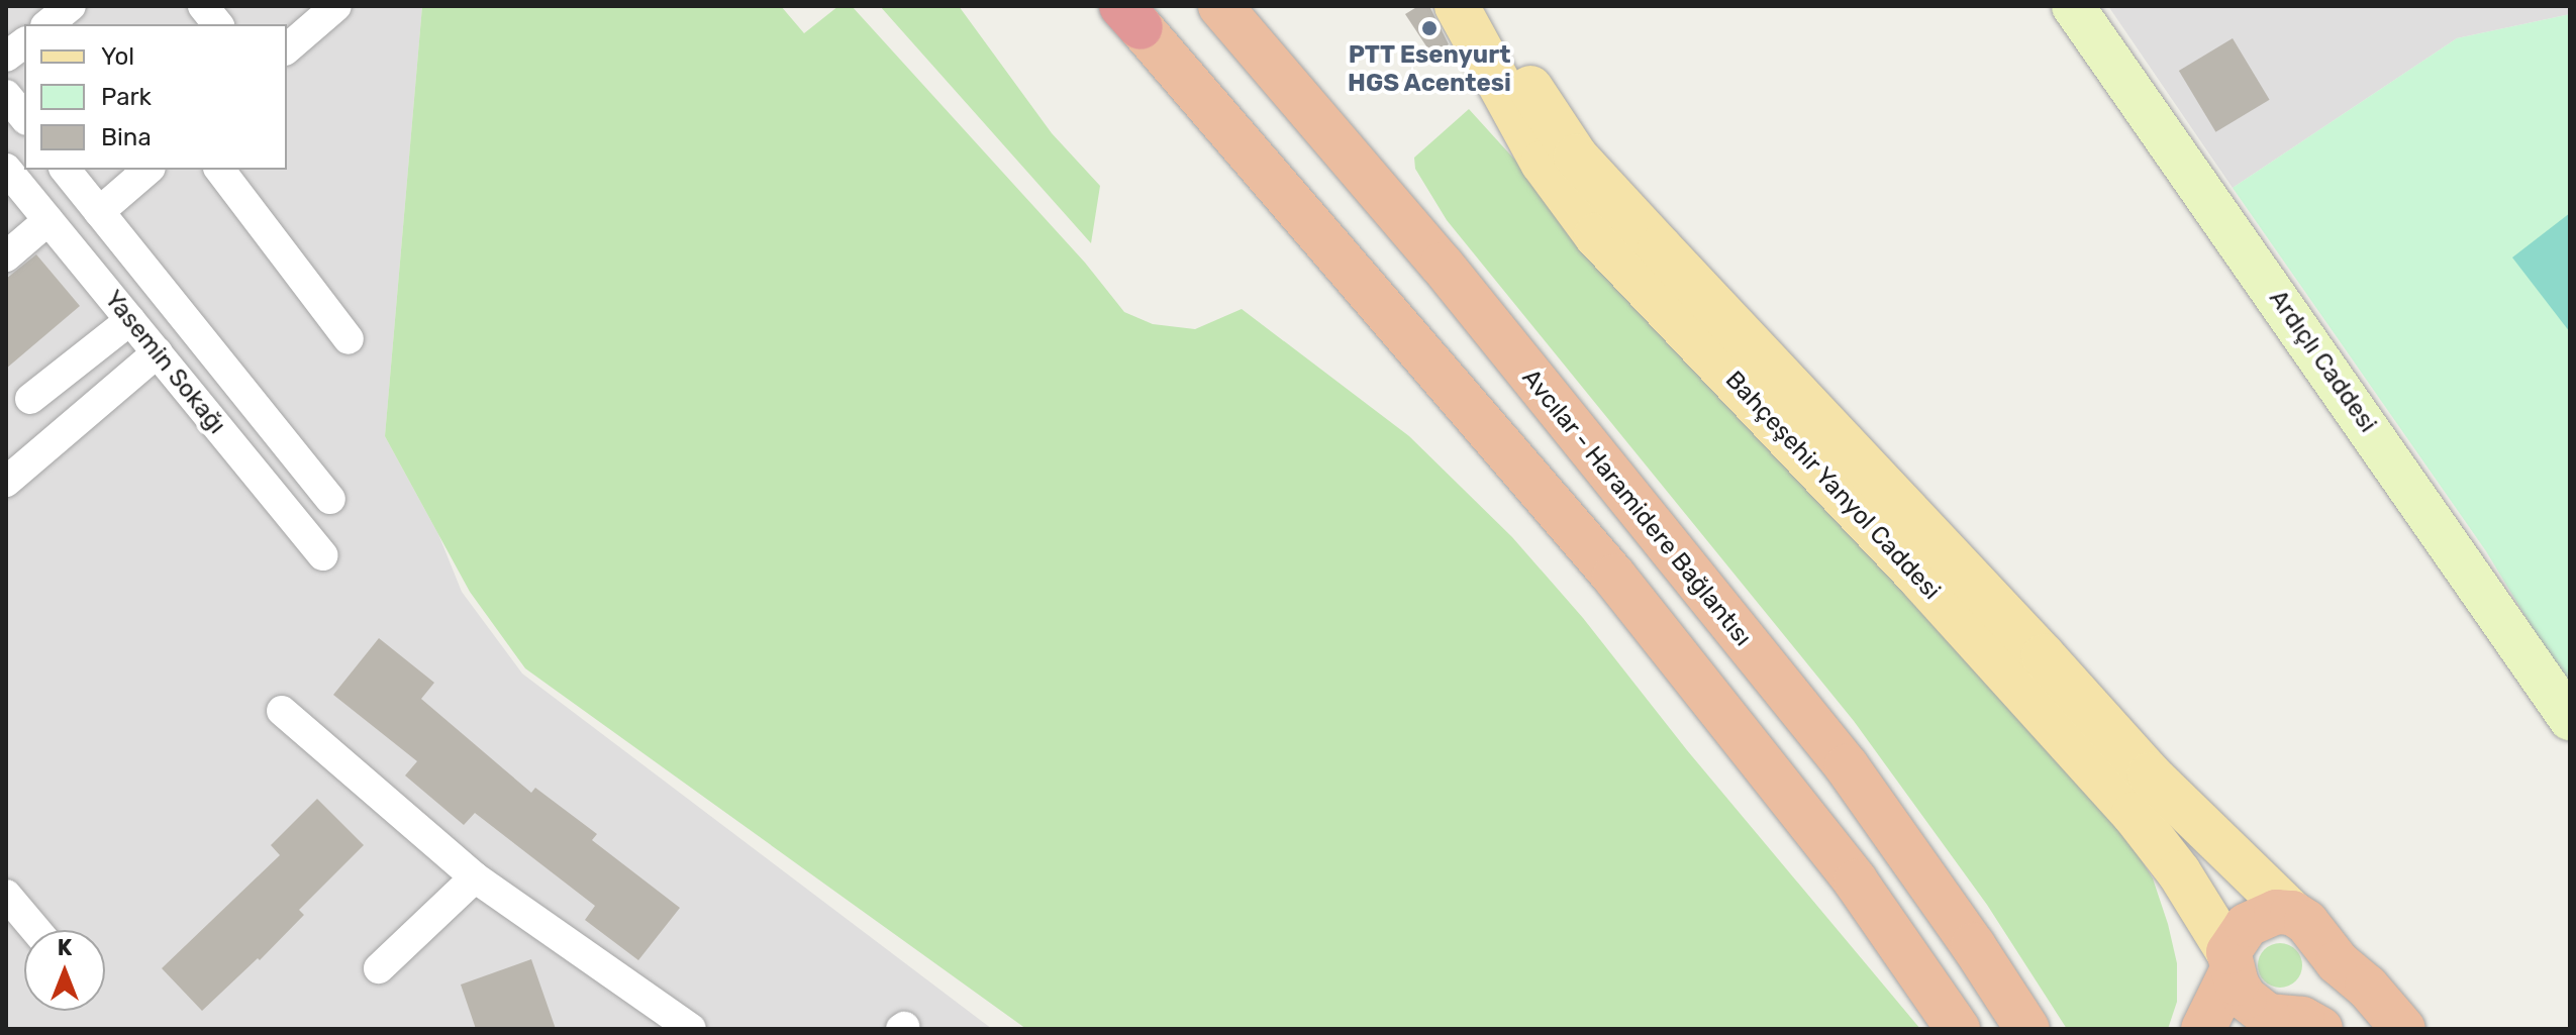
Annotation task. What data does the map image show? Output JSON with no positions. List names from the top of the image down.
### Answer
{
  "streets": {
    "highway": ["Avcılar - Haramidere Bağlantısı"],
    "main road": ["Ardıçlı Caddesi", "Bahçeşehir Yanyol Caddesi"],
    "street": ["Yasemin Sokağı"]
  },
  "places": ["PTT Esenyurt HGS Acentesi"],
  "legend": ["Yol", "Park", "Bina"],
  "north": "top"
}
